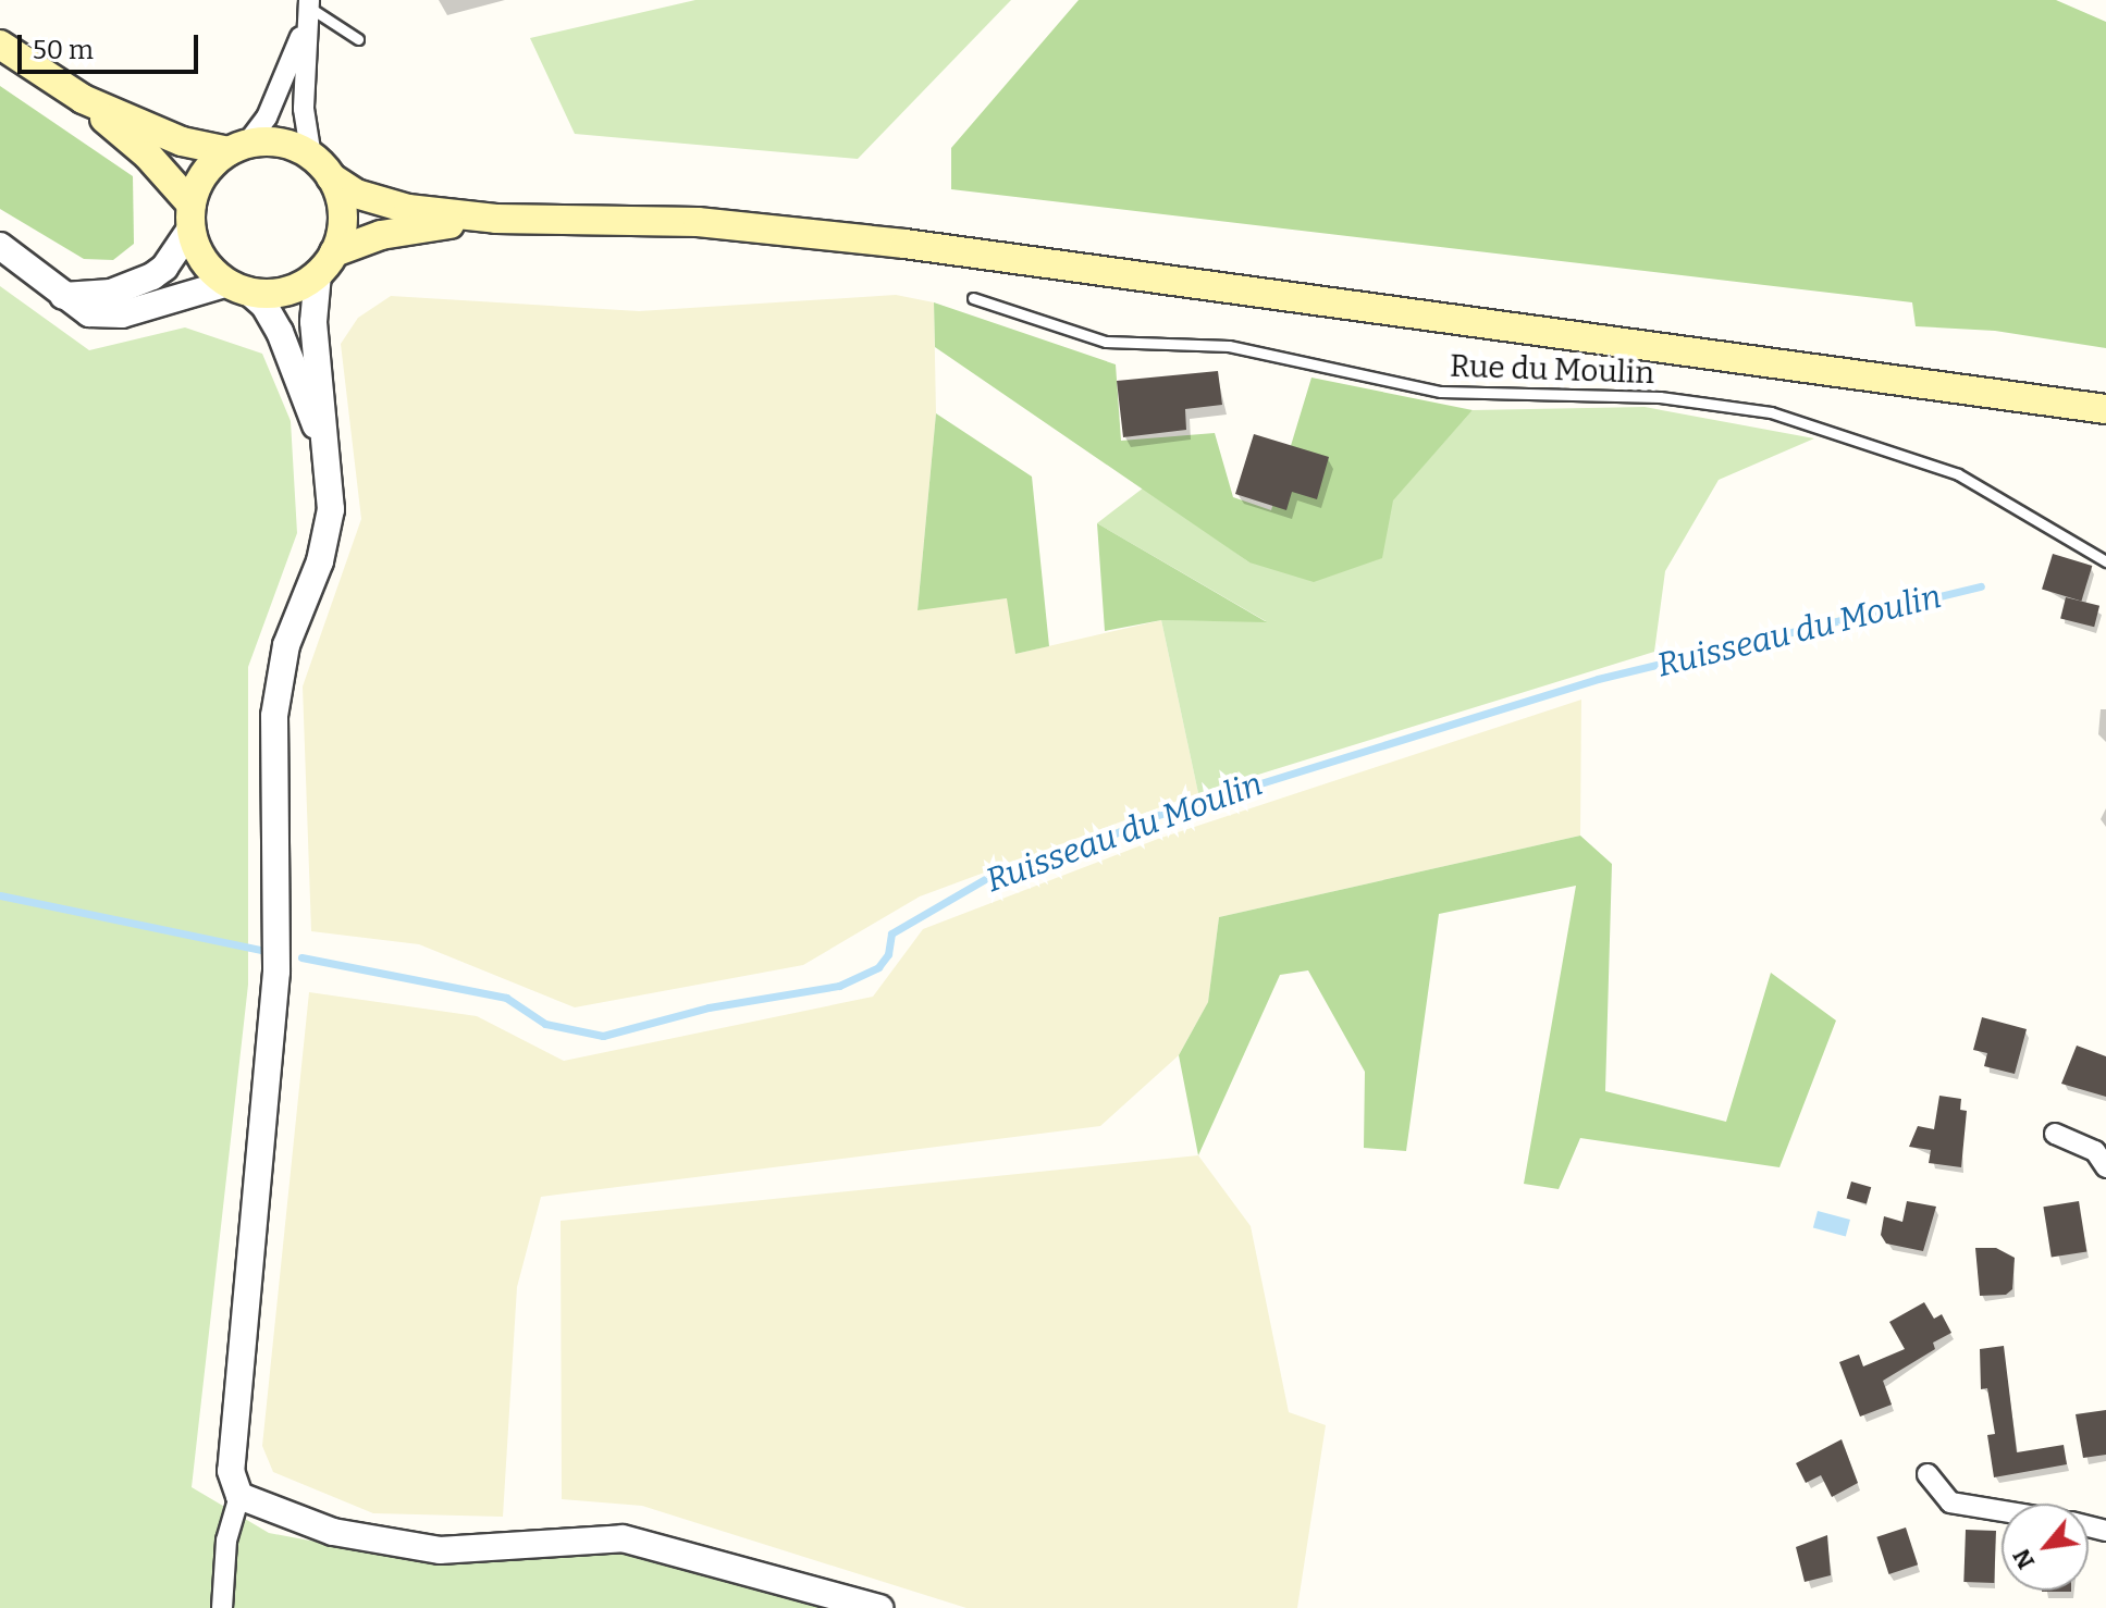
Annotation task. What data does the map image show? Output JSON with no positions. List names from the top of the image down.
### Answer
{
  "streets": {
    "lane": ["Rue du Moulin"]
  },
  "water": ["Ruisseau du Moulin"],
  "scale_bar": "50 m",
  "north": "bottom left"
}
